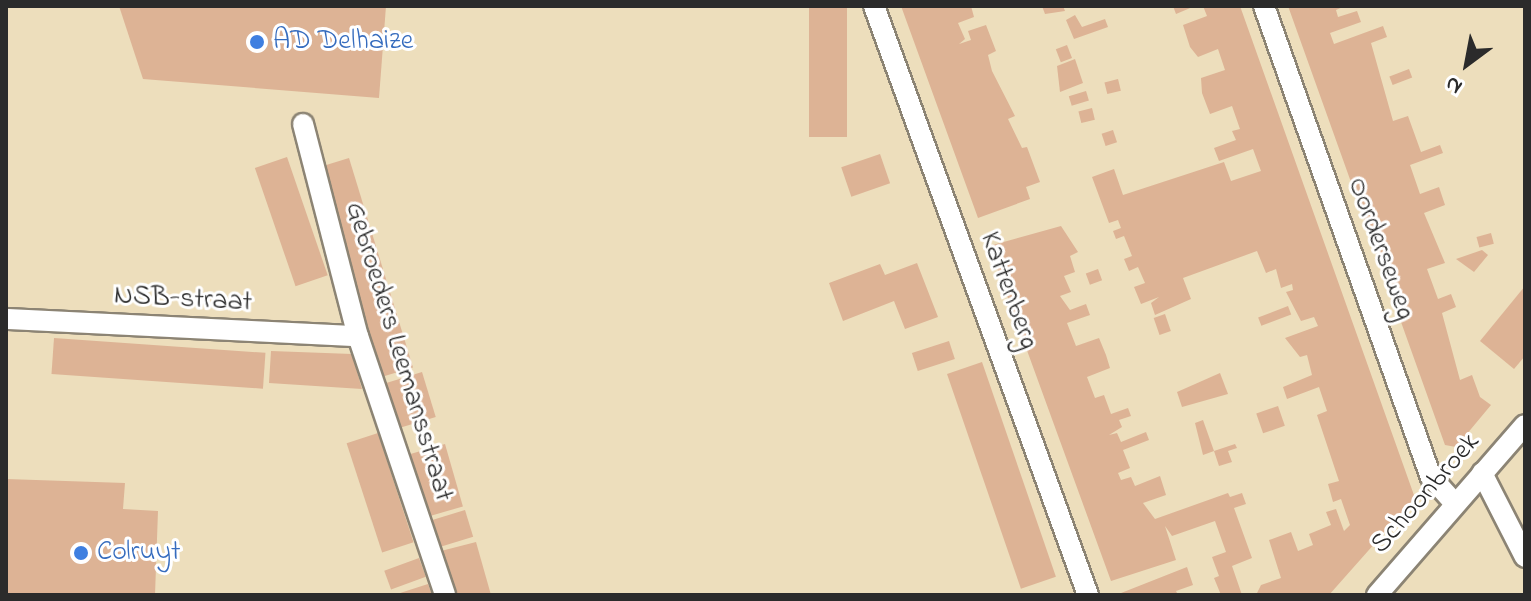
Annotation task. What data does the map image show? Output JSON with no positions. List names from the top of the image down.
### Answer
{
  "streets": {
    "street": [
      "Oorderseweg",
      "Kattenberg",
      "NSB-straat",
      "Gebroeders Leemansstraat",
      "Schoonbroek"
    ]
  },
  "crossings": [
    ["Oorderseweg", "Schoonbroek"],
    ["NSB-straat", "Gebroeders Leemansstraat"]
  ],
  "places": ["AD Delhaize", "Colruyt"],
  "north": "bottom left"
}
